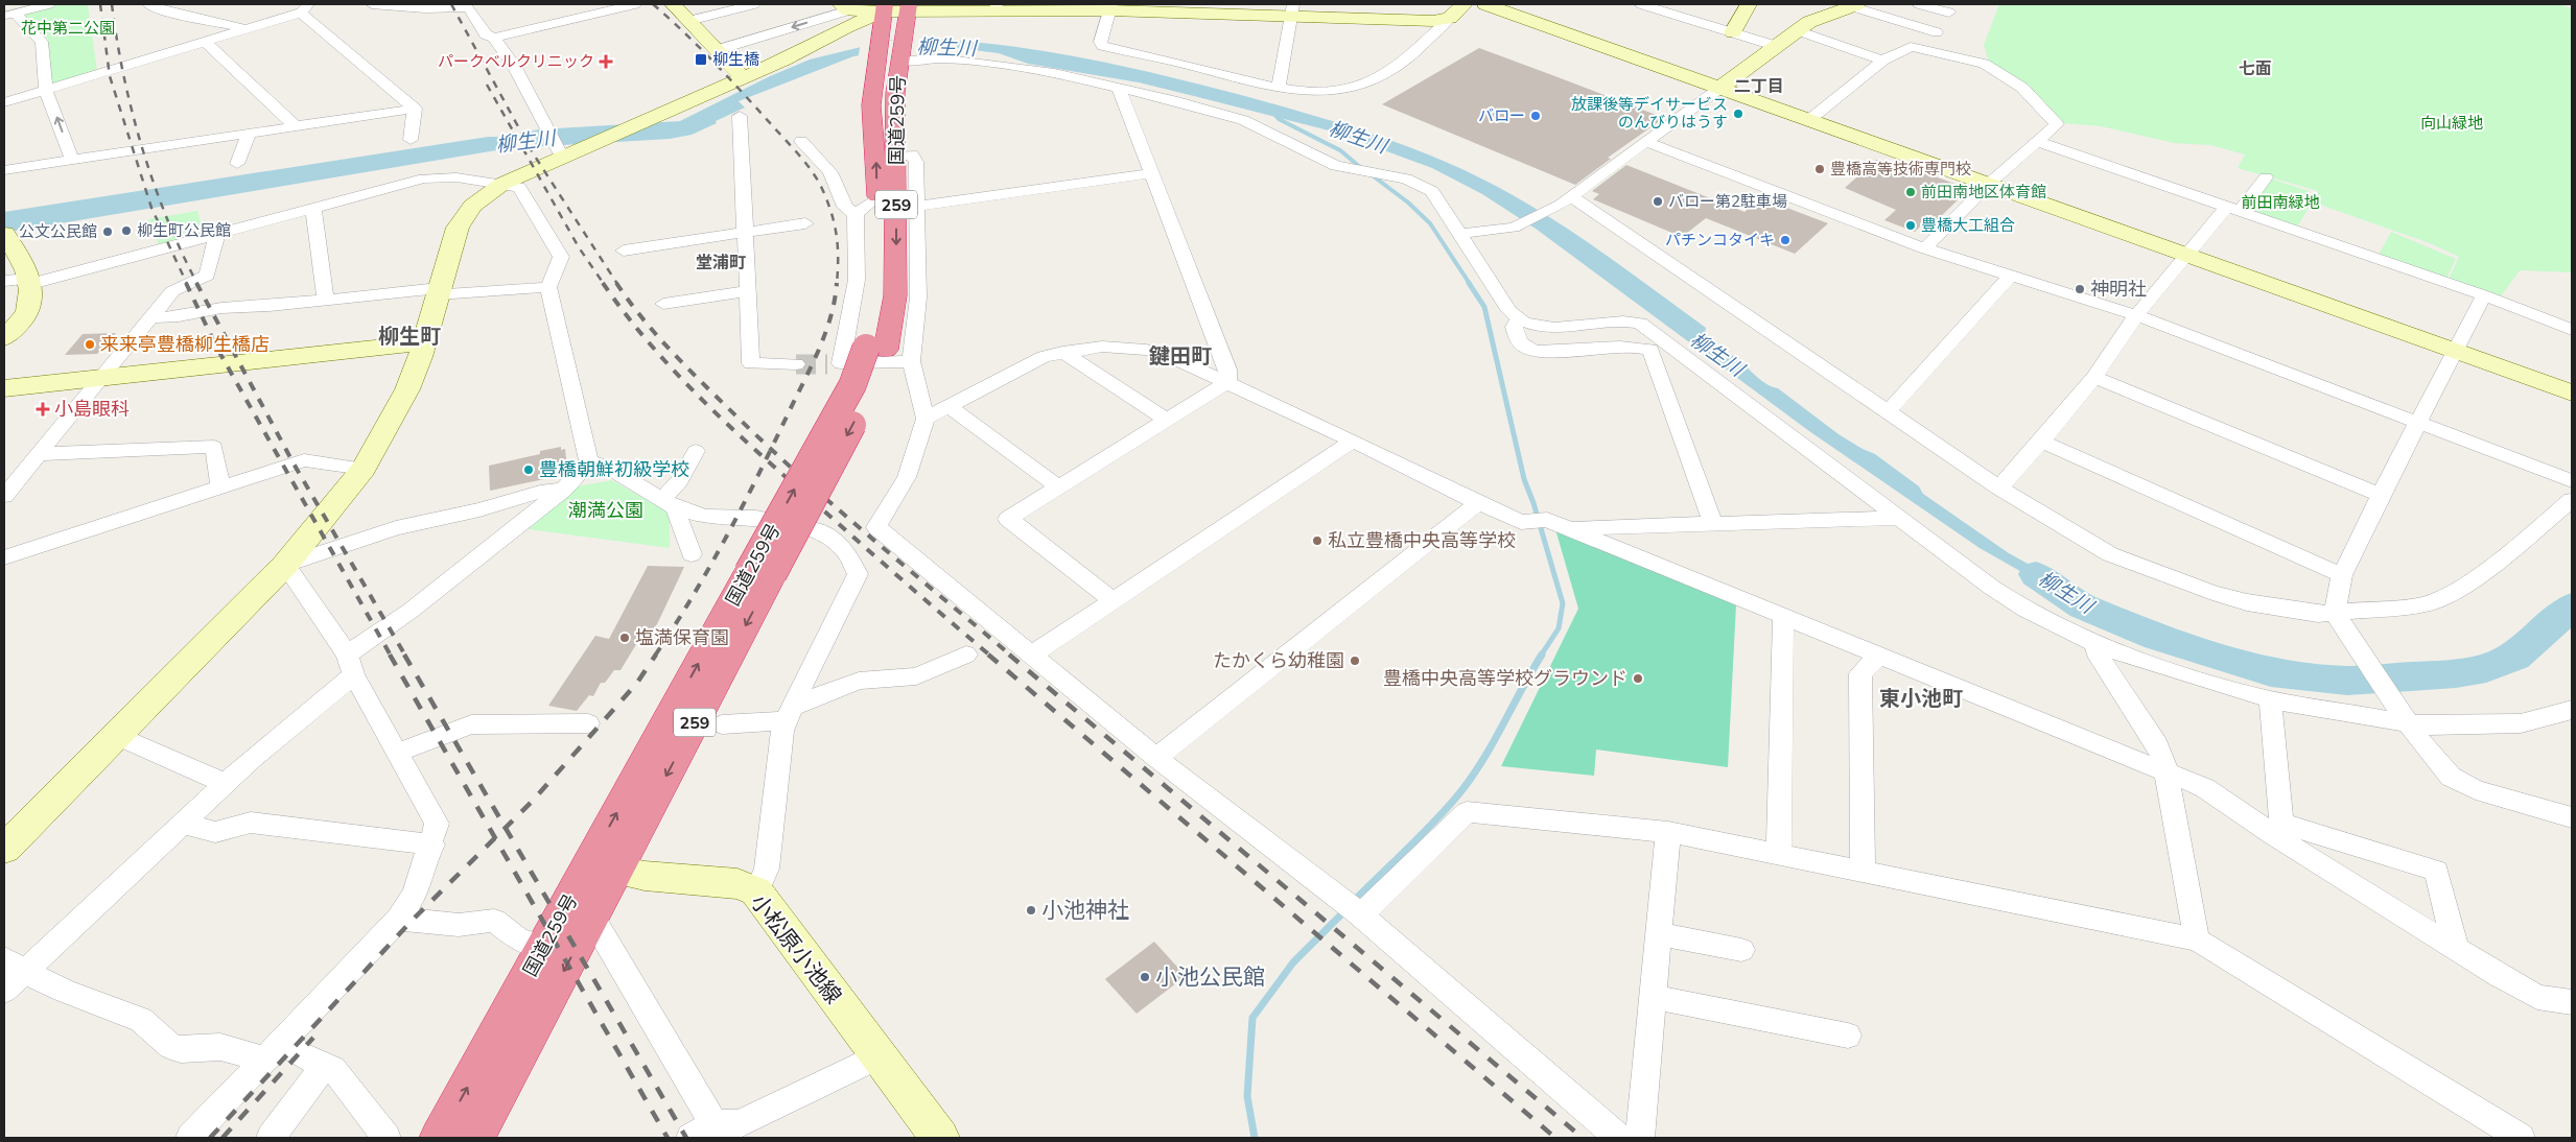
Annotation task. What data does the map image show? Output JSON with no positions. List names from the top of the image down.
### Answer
{
  "streets": {
    "highway": ["国道259号", "259"],
    "street": ["小松原小池線"]
  },
  "crossings": [
    ["国道259号", "小松原小池線"]
  ],
  "districts": [
    "七面",
    "二丁目",
    "堂浦町",
    "柳生町",
    "鍵田町",
    "東小池町"
  ],
  "water": ["柳生川"],
  "parks": [
    "花中第二公園",
    "向山緑地",
    "前田南緑地",
    "潮満公園"
  ],
  "places": {
    "transit": ["柳生橋"],
    "health": ["パークベルクリニック", "小島眼科"],
    "other": [
      "放課後等デイサービス のんびりはうす",
      "バロー",
      "豊橋高等技術専門校",
      "前田南地区体育館",
      "バロー第2駐車場",
      "豊橋大工組合",
      "柳生町公民館",
      "公文公民館",
      "パチンコタイキ",
      "神明社",
      "来来亭豊橋柳生橋店",
      "豊橋朝鮮初級学校",
      "私立豊橋中央高等学校",
      "塩満保育園",
      "たかくら幼稚園",
      "豊橋中央高等学校グラウンド",
      "小池神社",
      "小池公民館"
    ]
  }
}
